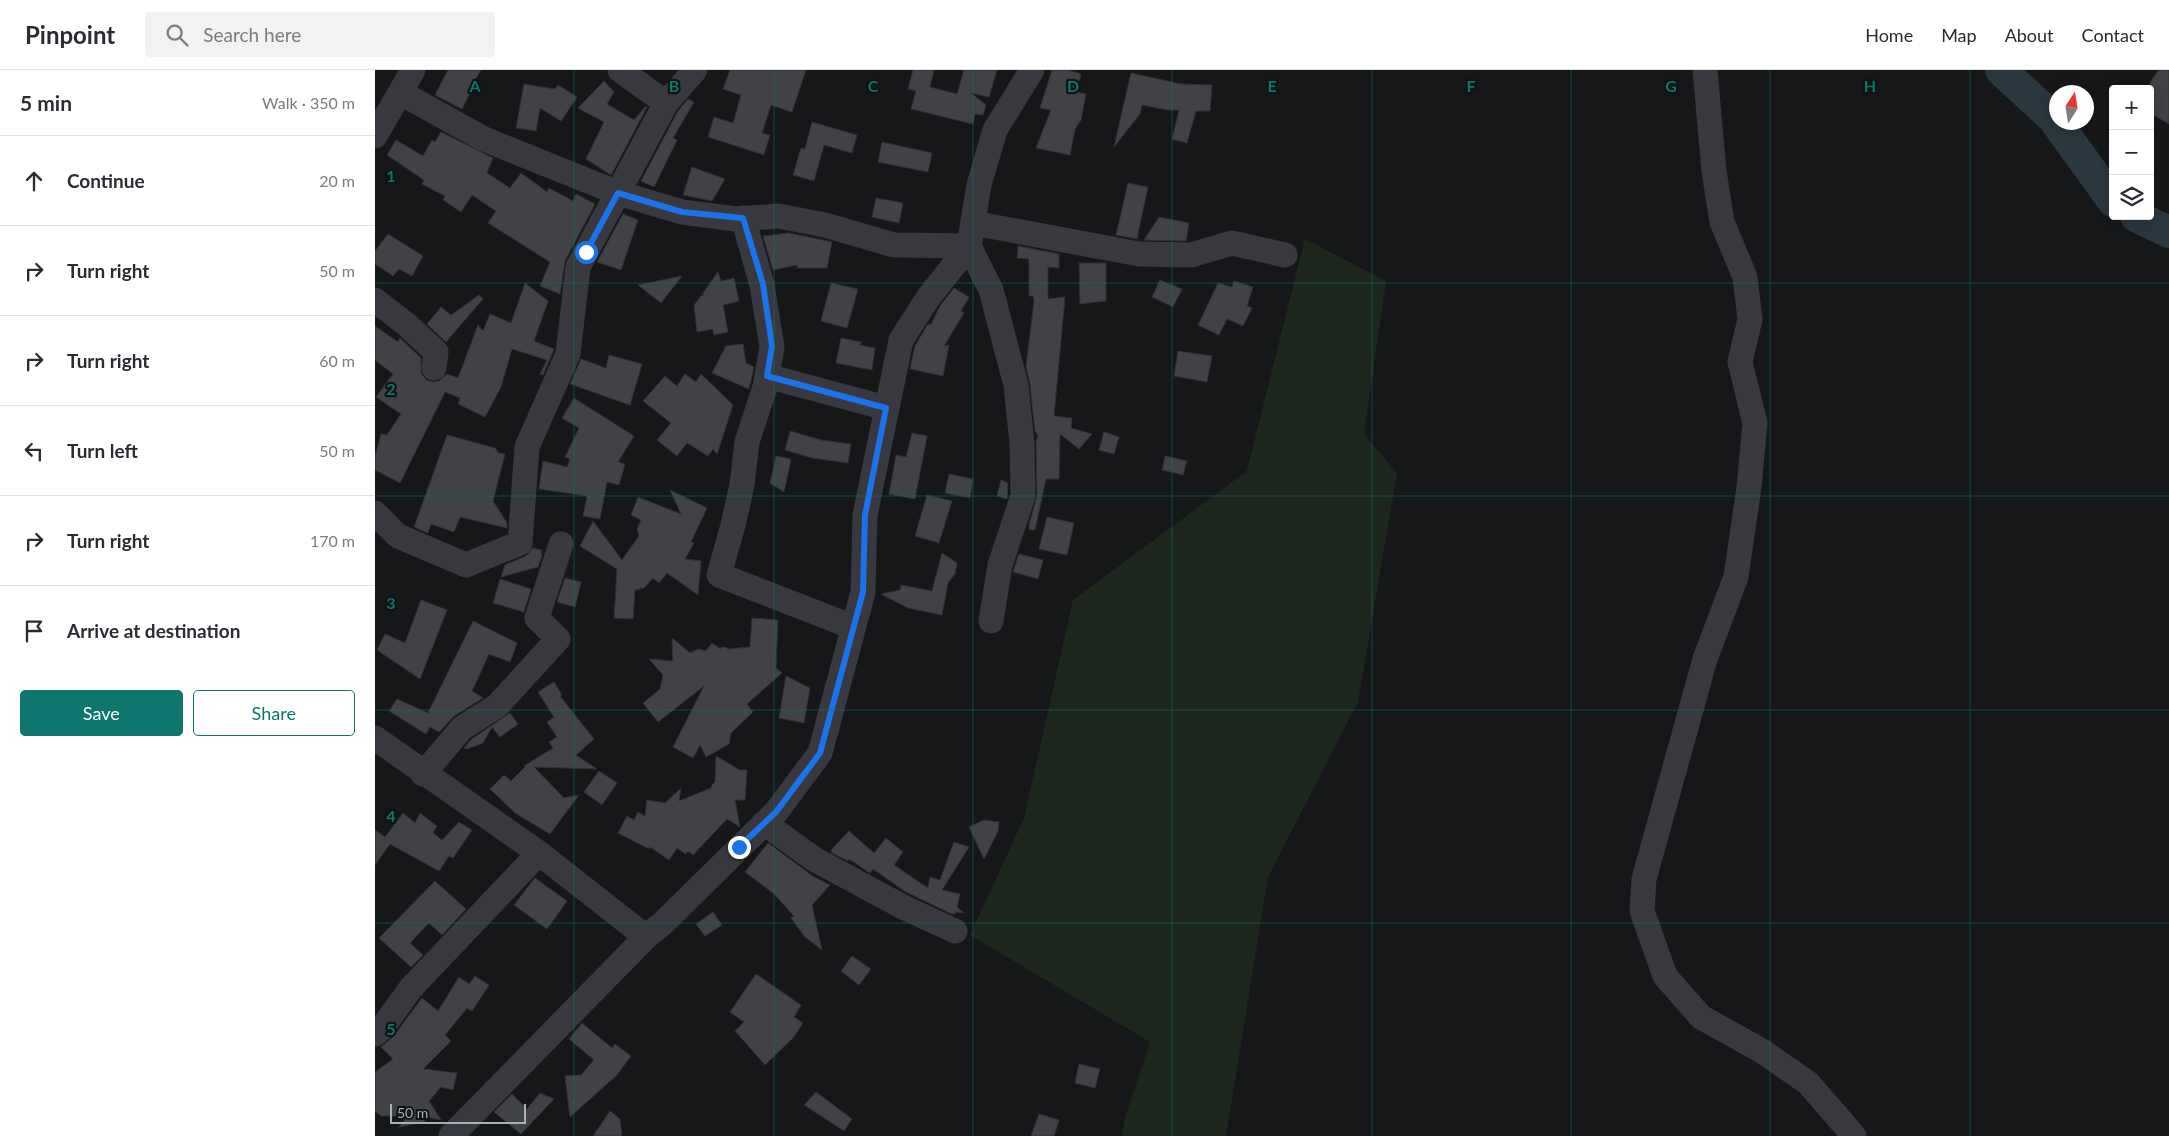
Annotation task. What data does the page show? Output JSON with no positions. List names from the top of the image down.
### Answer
{
  "scale_bar": "50 m",
  "north": "top",
  "page": {
    "header": "Pinpoint",
    "search": "Search here",
    "nav": [
      "Home",
      "Map",
      "About",
      "Contact"
    ],
    "heading": ["5 min", "Walk · 350 m"],
    "map_buttons": ["+", "−"],
    "list": [
      ["Continue", "20 m"],
      ["Turn right", "50 m"],
      ["Turn right", "60 m"],
      ["Turn left", "50 m"],
      ["Turn right", "170 m"],
      "Arrive at destination"
    ],
    "buttons": ["Save", "Share"],
    "scale": "50 m"
  },
  "grid": {
    "columns": [
      "A",
      "B",
      "C",
      "D",
      "E",
      "F",
      "G",
      "H"
    ],
    "rows": [
      "1",
      "2",
      "3",
      "4",
      "5"
    ]
  }
}
